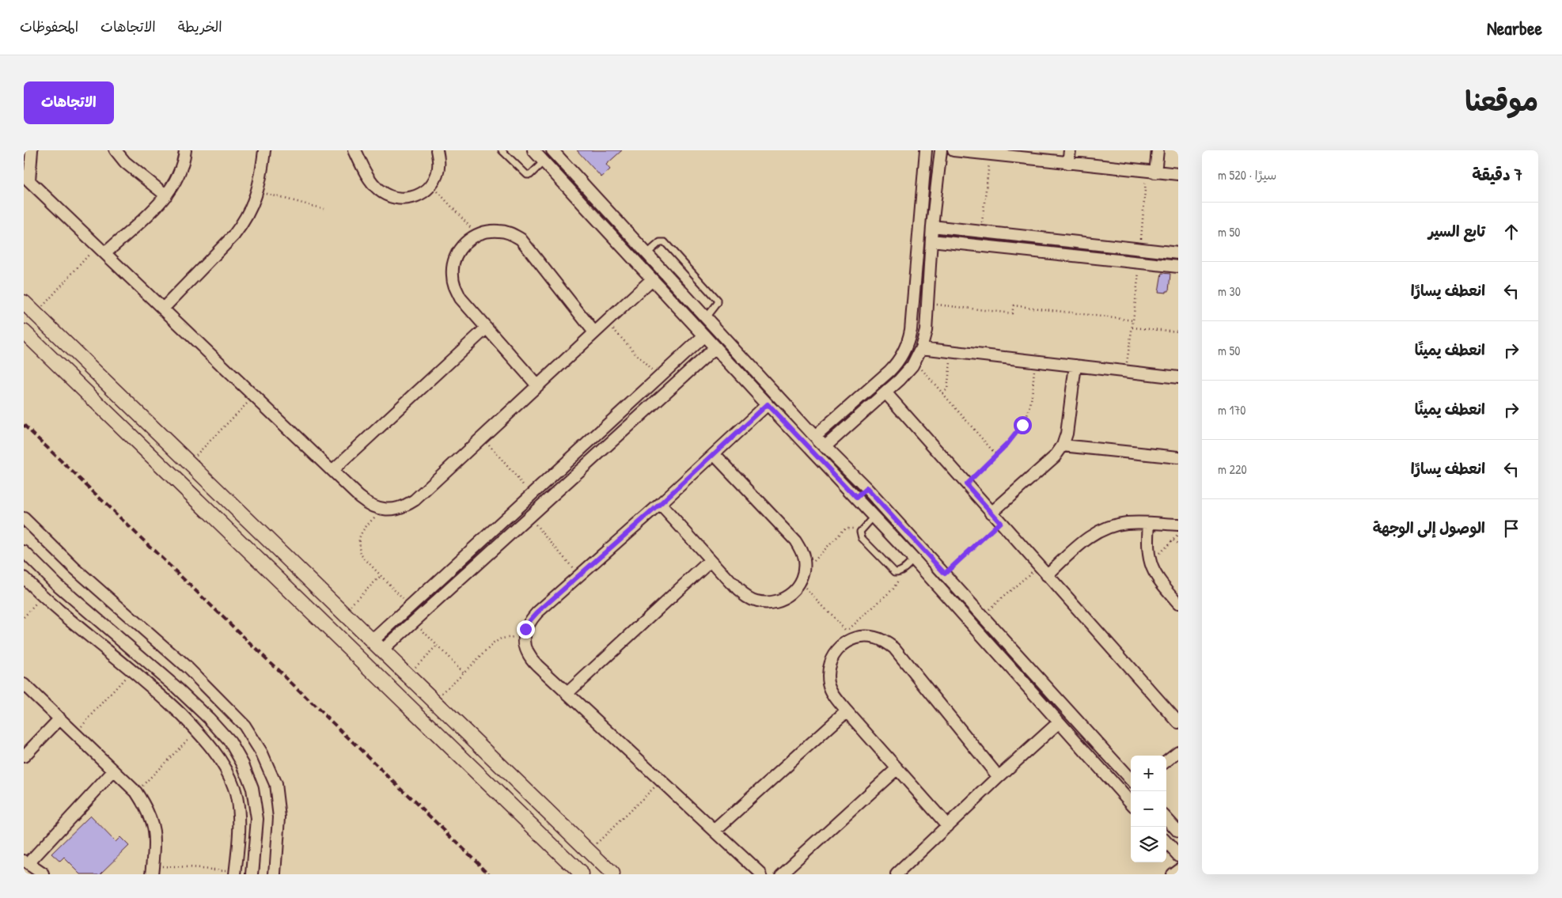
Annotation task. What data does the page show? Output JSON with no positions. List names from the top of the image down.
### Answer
{
  "page": {
    "header": "Nearbee",
    "nav": ["الخريطة", "الاتجاهات", "المحفوظات"],
    "title": "موقعنا",
    "buttons": "الاتجاهات",
    "heading": ["7 دقيقة", "سيرًا · 520 m"],
    "list": [
      ["تابع السير", "50 m"],
      ["انعطف يسارًا", "30 m"],
      ["انعطف يمينًا", "50 m"],
      ["انعطف يمينًا", "170 m"],
      ["انعطف يسارًا", "220 m"],
      "الوصول إلى الوجهة"
    ],
    "map_buttons": ["+", "−"]
  }
}
